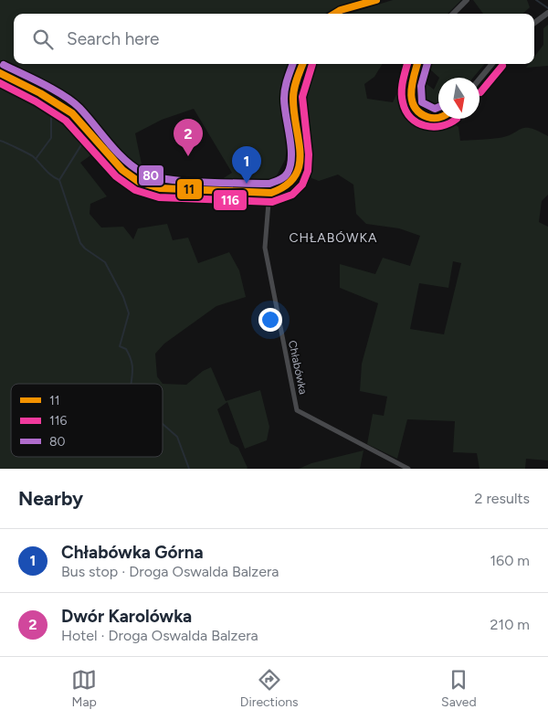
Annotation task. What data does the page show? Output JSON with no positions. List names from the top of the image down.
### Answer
{
  "streets": {
    "street": ["Chłabówka"]
  },
  "districts": ["CHŁABÓWKA"],
  "lines": ["transit line 11", "transit line 116", "transit line 80"],
  "legend": ["11", "116", "80"],
  "north": "bottom",
  "page": {
    "search": "Search here",
    "pins": ["2", "1"],
    "heading": ["Nearby", "2 results"],
    "list": [
      {
        "mark": "1",
        "name": "Chłabówka Górna",
        "note": "Bus stop · Droga Oswalda Balzera",
        "value": "160 m"
      },
      {
        "mark": "2",
        "name": "Dwór Karolówka",
        "note": "Hotel · Droga Oswalda Balzera",
        "value": "210 m"
      }
    ],
    "nav": ["Map", "Directions", "Saved"]
  }
}
